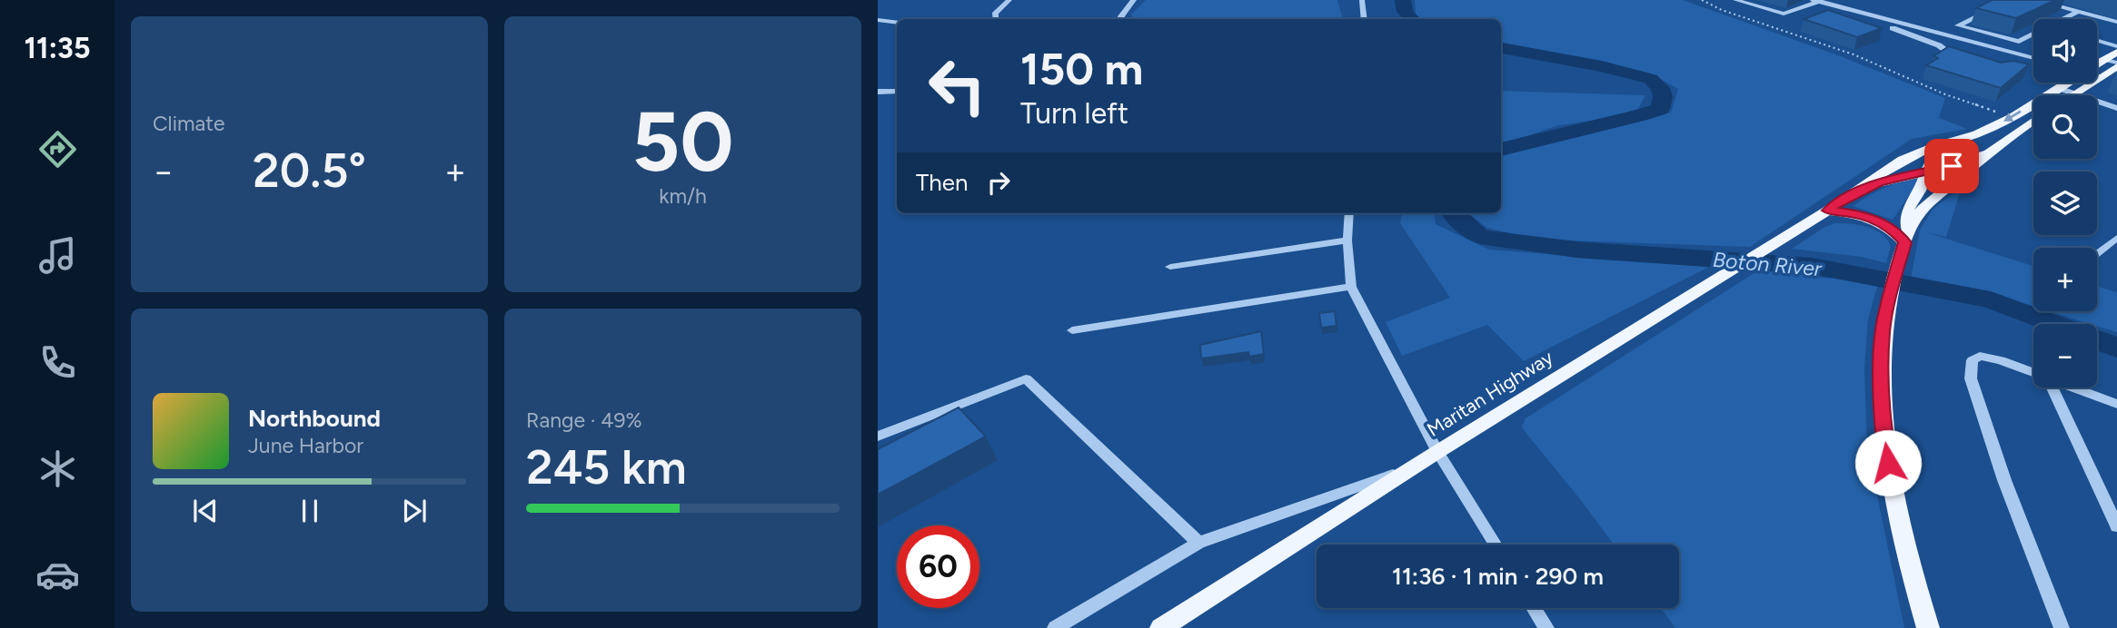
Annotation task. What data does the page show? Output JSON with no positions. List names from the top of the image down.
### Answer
{
  "streets": {
    "main road": ["Maritan Highway"]
  },
  "water": ["Boton River"],
  "page": {
    "tabs": "11:35",
    "tile": [
      "Climate",
      ["50", "km/h"],
      ["Range · 49%", "245 km"]
    ],
    "map_buttons": ["+", "−"],
    "turn": ["150 m", "Turn left"],
    "heat": ["−", "20.5°", "+"],
    "then": "Then",
    "song": ["Northbound", "June Harbor"],
    "limit": "60",
    "trip": "11:36 · 1 min · 290 m"
  }
}
